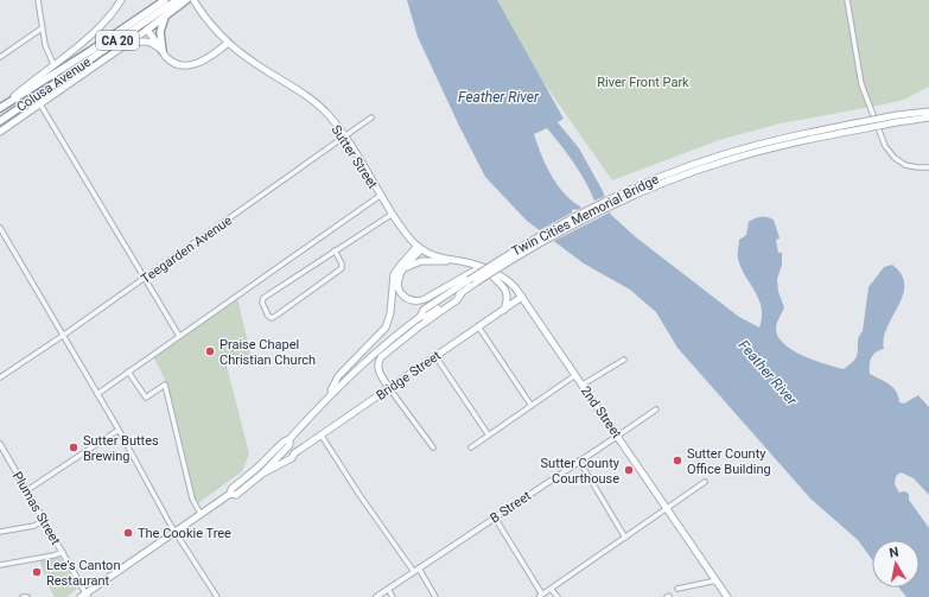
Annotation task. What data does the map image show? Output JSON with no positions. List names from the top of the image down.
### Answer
{
  "streets": {
    "highway": ["CA 20", "Colusa Avenue"],
    "main road": [
      "Sutter Street",
      "Twin Cities Memorial Bridge",
      "Bridge Street",
      "2nd Street"
    ],
    "street": ["Teegarden Avenue", "B Street", "Plumas Street"]
  },
  "crossings": [
    ["Sutter Street", "Teegarden Avenue"],
    ["Sutter Street", "Bridge Street"],
    ["Sutter Street", "2nd Street"],
    ["Bridge Street", "2nd Street"],
    ["2nd Street", "B Street"]
  ],
  "water": ["Feather River"],
  "parks": ["River Front Park"],
  "places": [
    "Praise Chapel Christian Church",
    "Sutter Buttes Brewing",
    "Sutter County Office Building",
    "Sutter County Courthouse",
    "The Cookie Tree",
    "Lee's Canton Restaurant"
  ],
  "north": "top"
}
